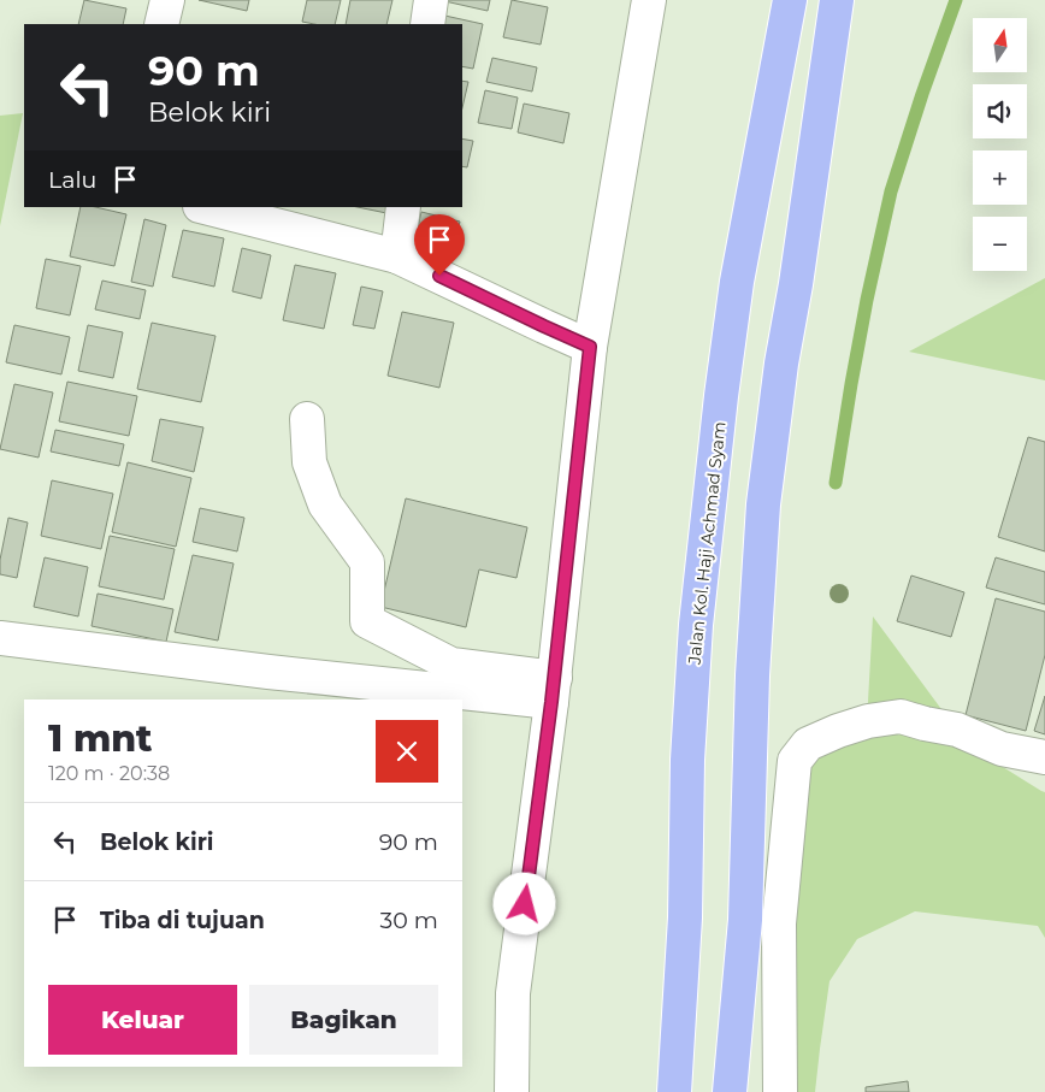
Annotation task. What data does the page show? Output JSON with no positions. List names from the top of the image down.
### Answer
{
  "streets": {
    "main road": ["Jalan Kol. Haji Achmad Syam"]
  },
  "north": "top",
  "page": {
    "map_buttons": ["+", "−"],
    "turn": ["90 m", "Belok kiri"],
    "then": "Lalu",
    "heading": ["1 mnt", "120 m · 20:38"],
    "list": [
      {
        "name": "Belok kiri",
        "value": "90 m"
      },
      {
        "name": "Tiba di tujuan",
        "value": "30 m"
      }
    ],
    "buttons": ["Keluar", "Bagikan"]
  }
}
